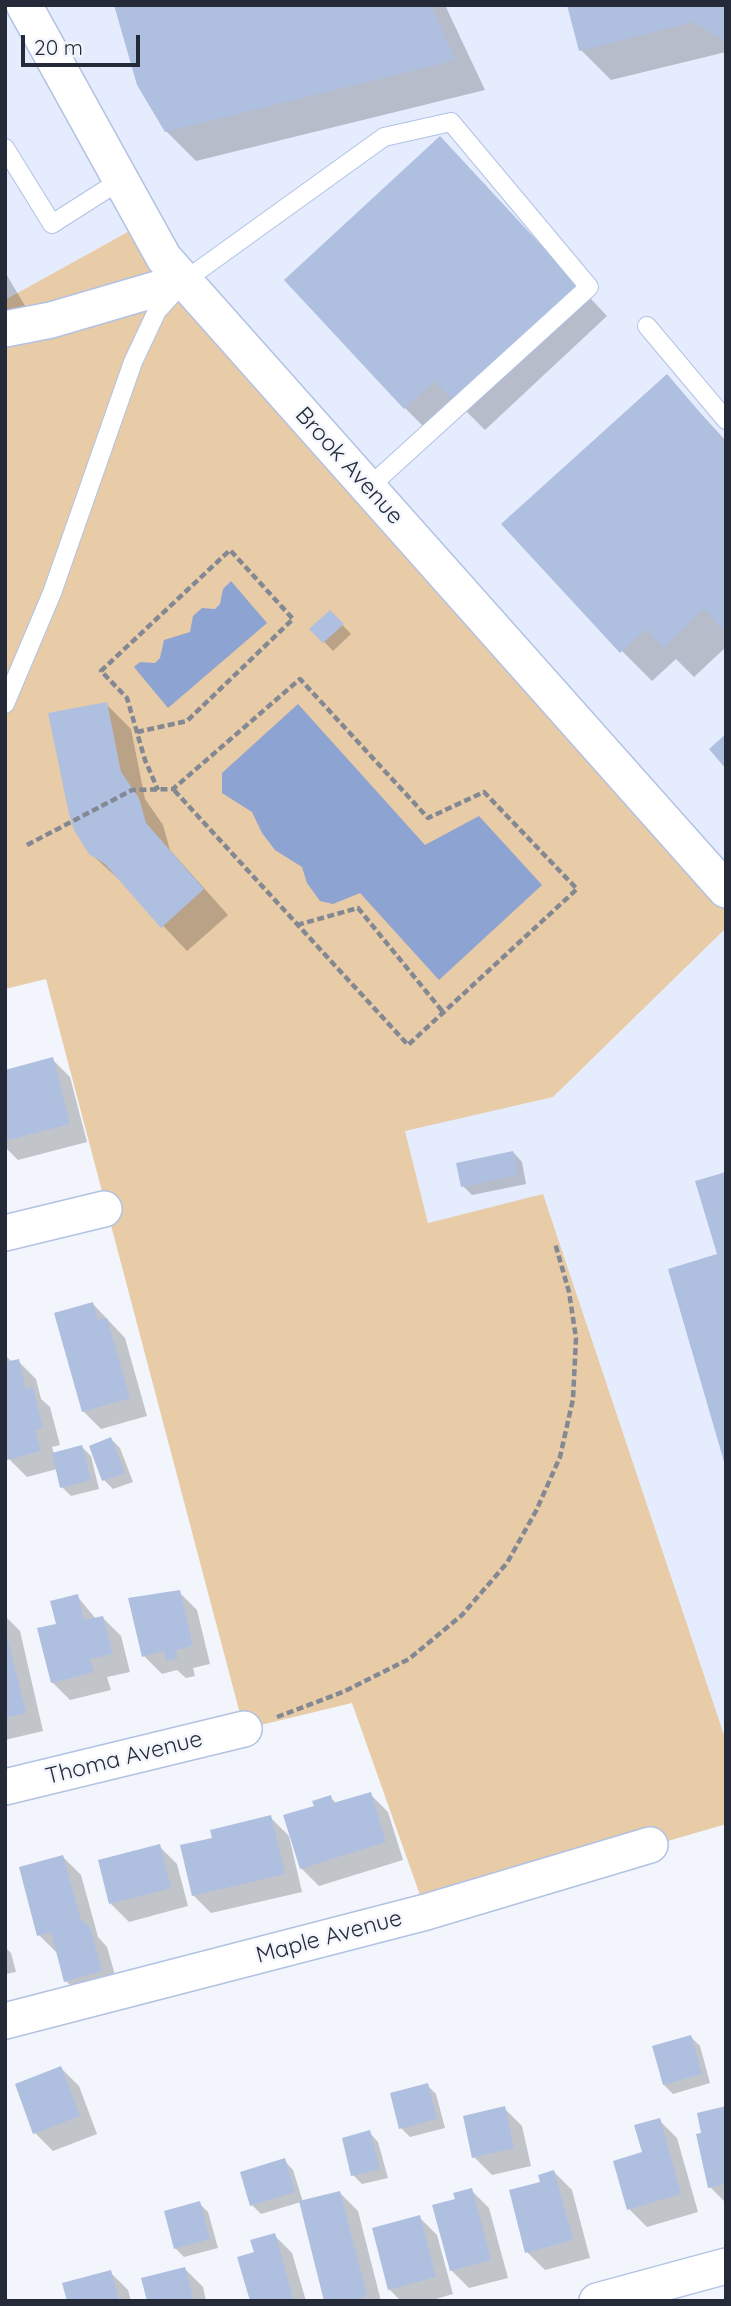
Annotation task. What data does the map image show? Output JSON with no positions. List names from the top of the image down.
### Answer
{
  "streets": {
    "street": ["Brook Avenue", "Thoma Avenue", "Maple Avenue"]
  },
  "scale_bar": "20 m"
}
